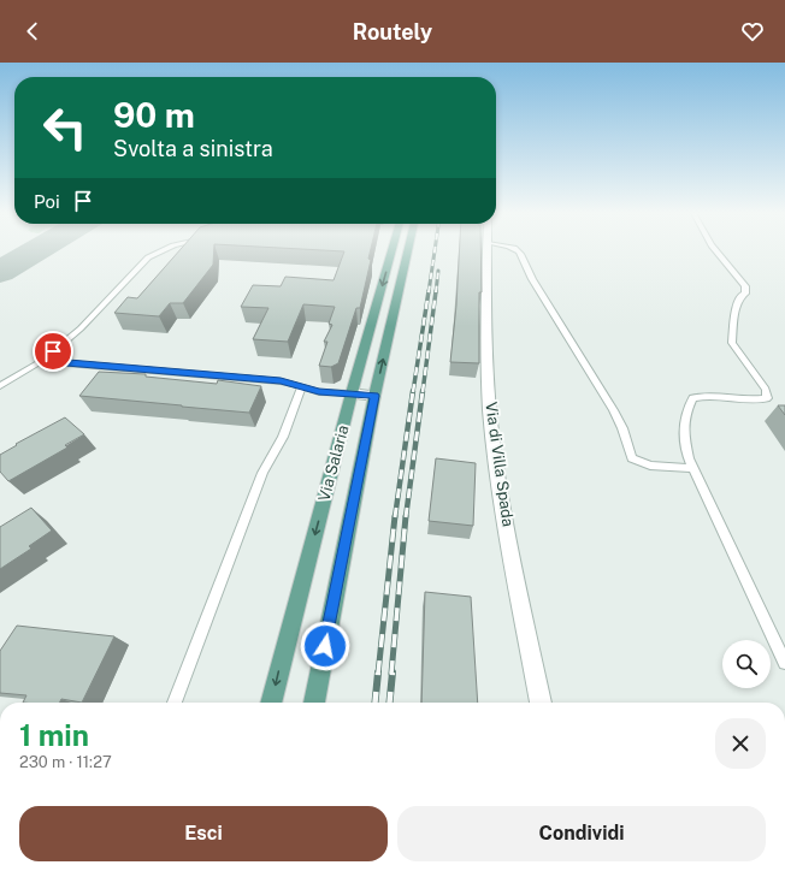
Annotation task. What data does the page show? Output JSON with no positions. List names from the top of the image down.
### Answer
{
  "streets": {
    "main road": ["Via Salaria"],
    "street": ["Via di Villa Spada"]
  },
  "page": {
    "header": "Routely",
    "turn": ["90 m", "Svolta a sinistra"],
    "then": "Poi",
    "heading": ["1 min", "230 m · 11:27"],
    "buttons": ["Esci", "Condividi"]
  }
}
